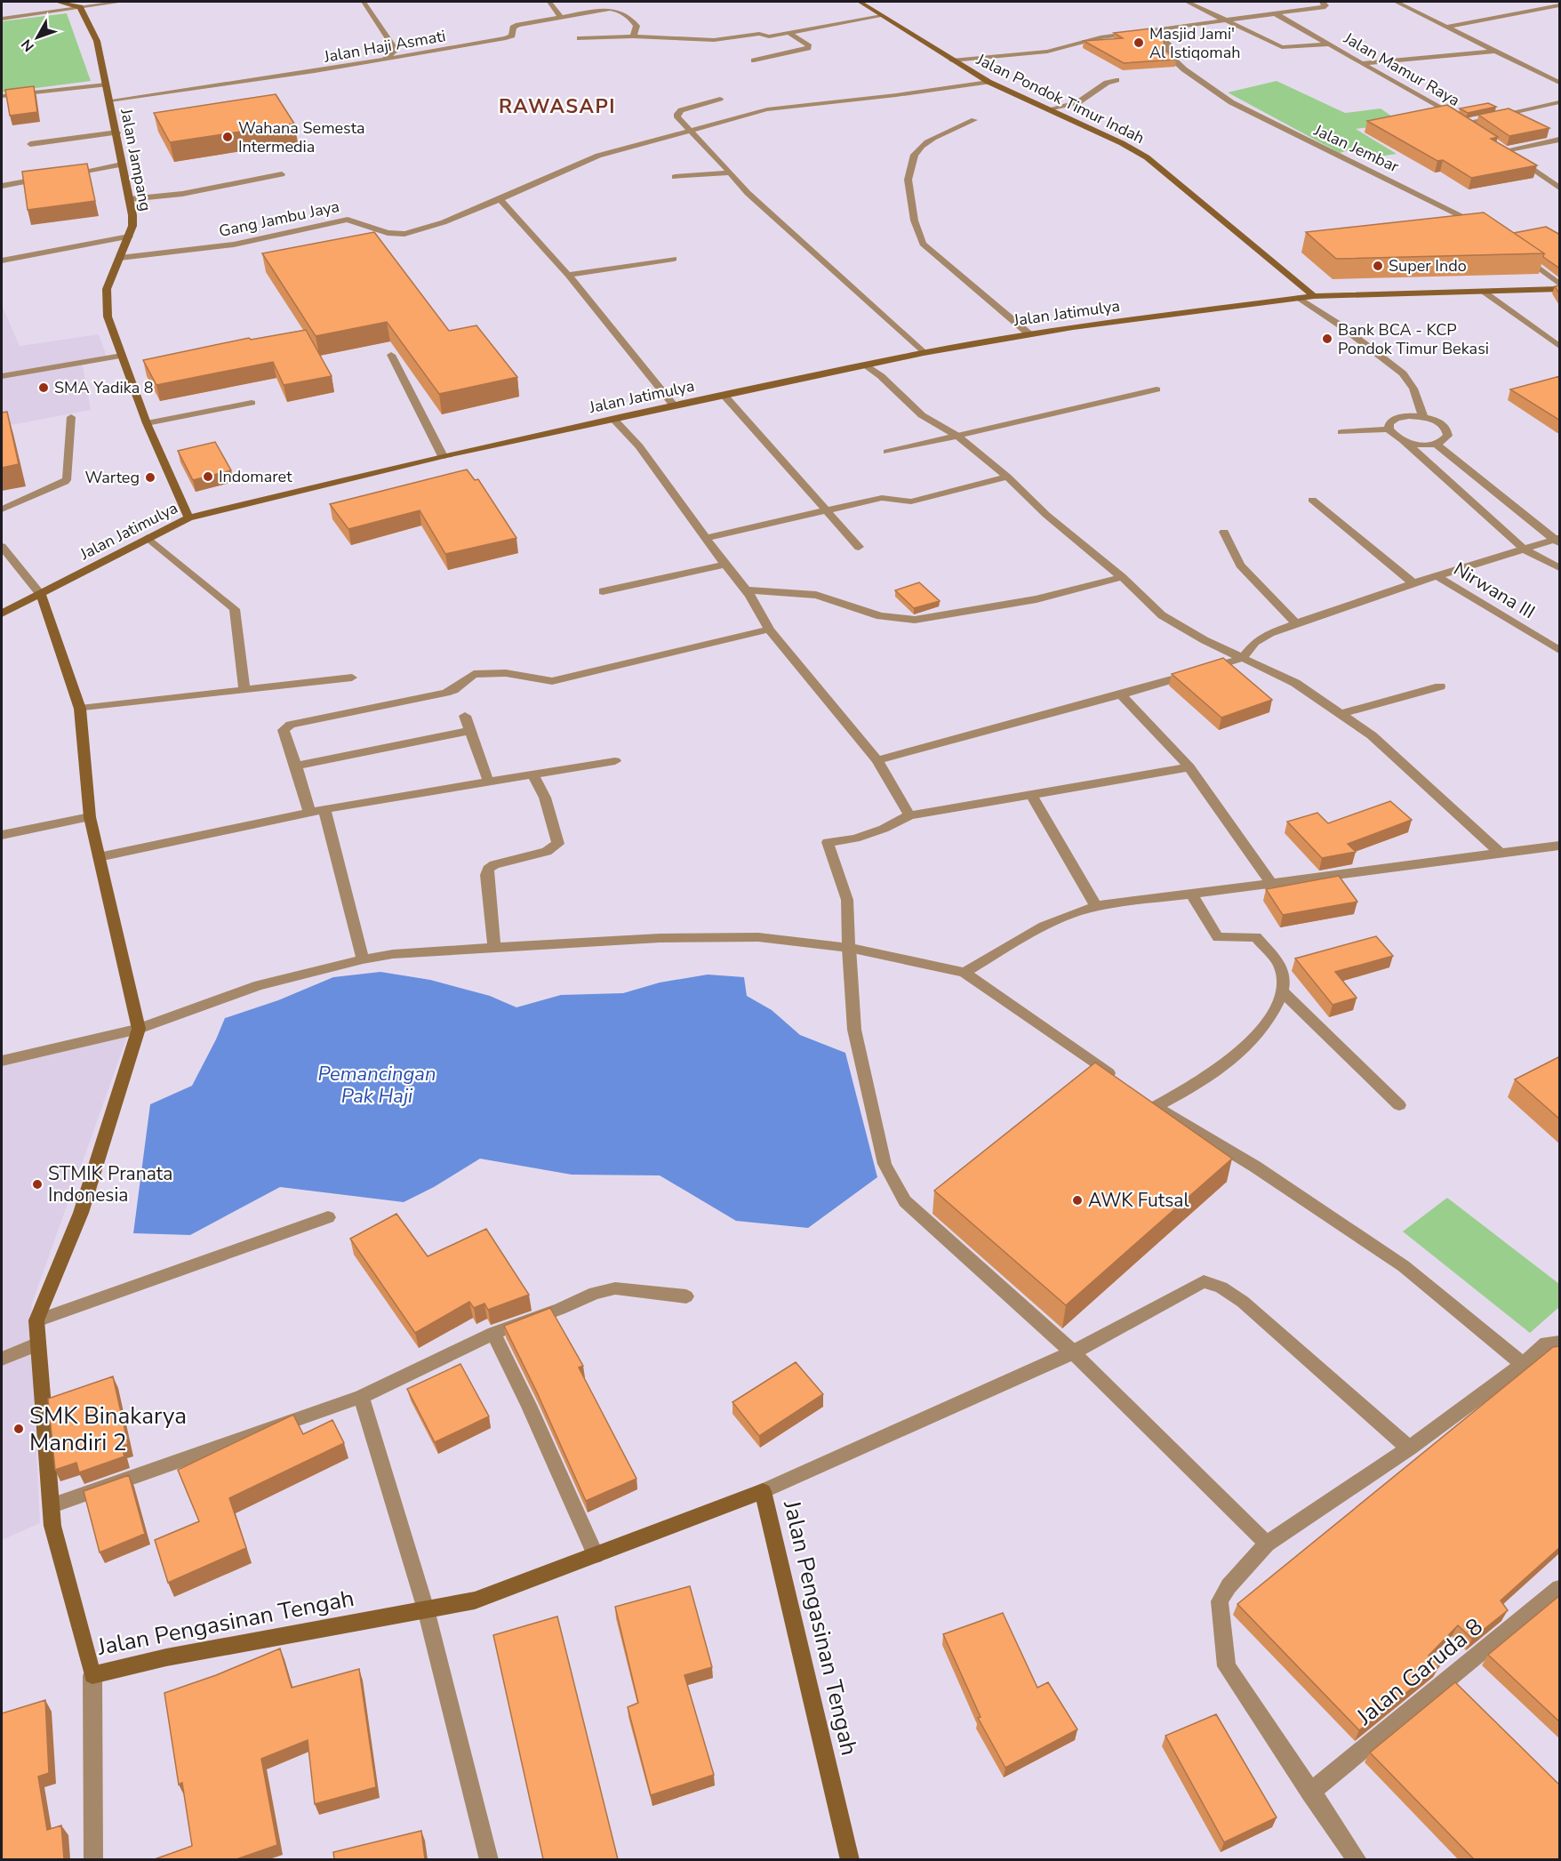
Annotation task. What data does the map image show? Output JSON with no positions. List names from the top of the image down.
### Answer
{
  "streets": {
    "street": [
      "Jalan Haji Asmati",
      "Jalan Mamur Raya",
      "Jalan Pondok Timur Indah",
      "Jalan Jembar",
      "Jalan Jampang",
      "Gang Jambu Jaya",
      "Jalan Jatimulya",
      "Nirwana III",
      "Jalan Pengasinan Tengah",
      "Jalan Garuda 8"
    ]
  },
  "crossings": [
    ["Jalan Haji Asmati", "Jalan Jampang"],
    ["Jalan Pondok Timur Indah", "Gang Jambu Jaya"],
    ["Jalan Pondok Timur Indah", "Jalan Jatimulya"],
    ["Jalan Jampang", "Gang Jambu Jaya"],
    ["Jalan Jampang", "Jalan Jatimulya"]
  ],
  "districts": ["RAWASAPI"],
  "water": ["Pemancingan Pak Haji"],
  "places": [
    "Masjid Jami' Al Istiqomah",
    "Wahana Semesta Intermedia",
    "Super Indo",
    "Bank BCA - KCP Pondok Timur Bekasi",
    "SMA Yadika 8",
    "Indomaret",
    "Warteg",
    "STMIK Pranata Indonesia",
    "AWK Futsal",
    "SMK Binakarya Mandiri 2"
  ],
  "north": "bottom left"
}
